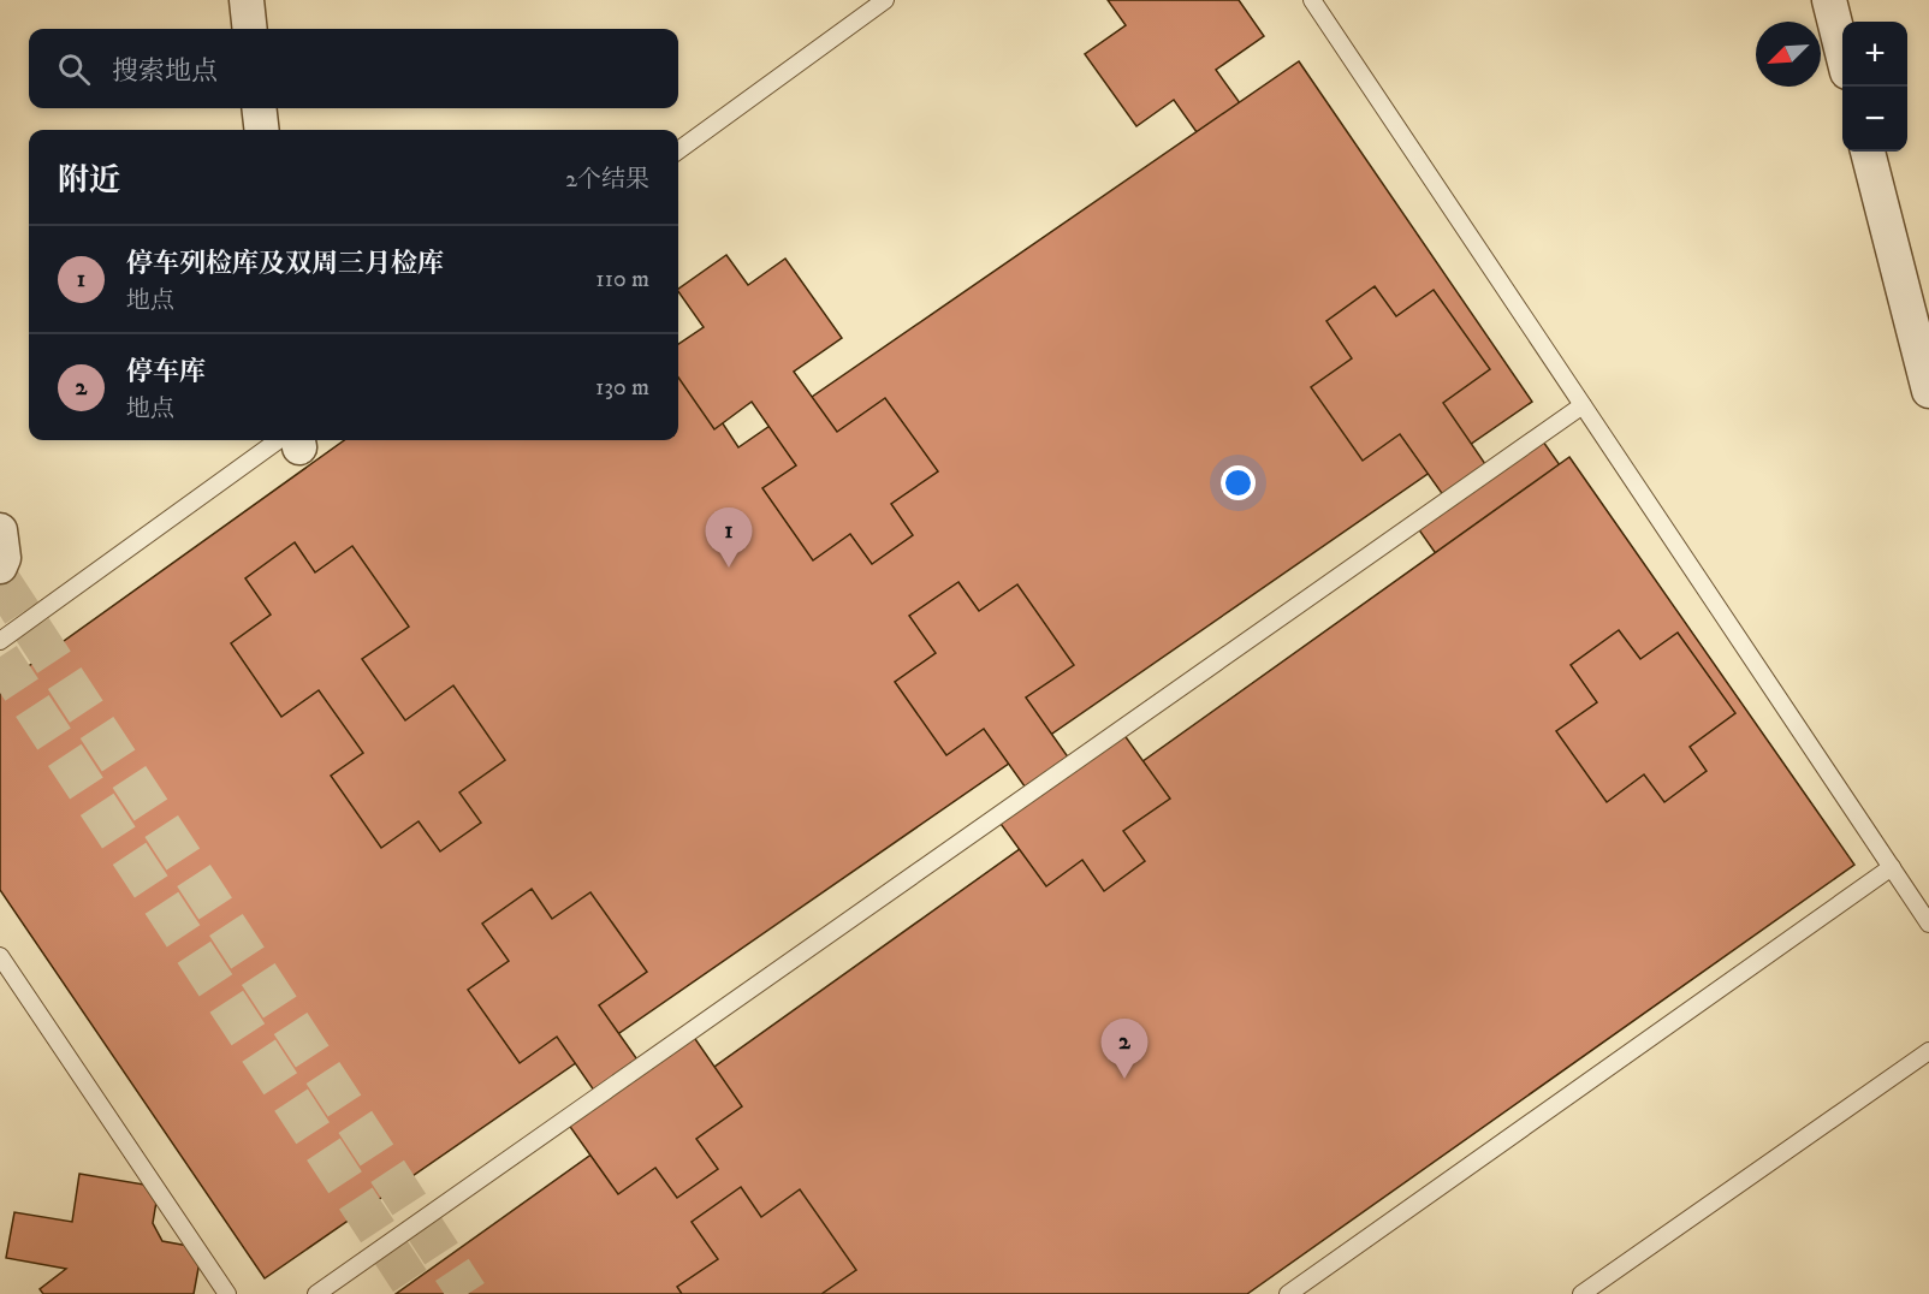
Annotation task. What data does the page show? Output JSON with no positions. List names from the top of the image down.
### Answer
{
  "north": "bottom left",
  "page": {
    "map_buttons": ["+", "−"],
    "search": "搜索地点",
    "heading": ["附近", "2个结果"],
    "list": [
      {
        "mark": "1",
        "name": "停车列检库及双周三月检库",
        "note": "地点",
        "value": "110 m"
      },
      {
        "mark": "2",
        "name": "停车库",
        "note": "地点",
        "value": "130 m"
      }
    ],
    "pins": ["1", "2"]
  }
}
